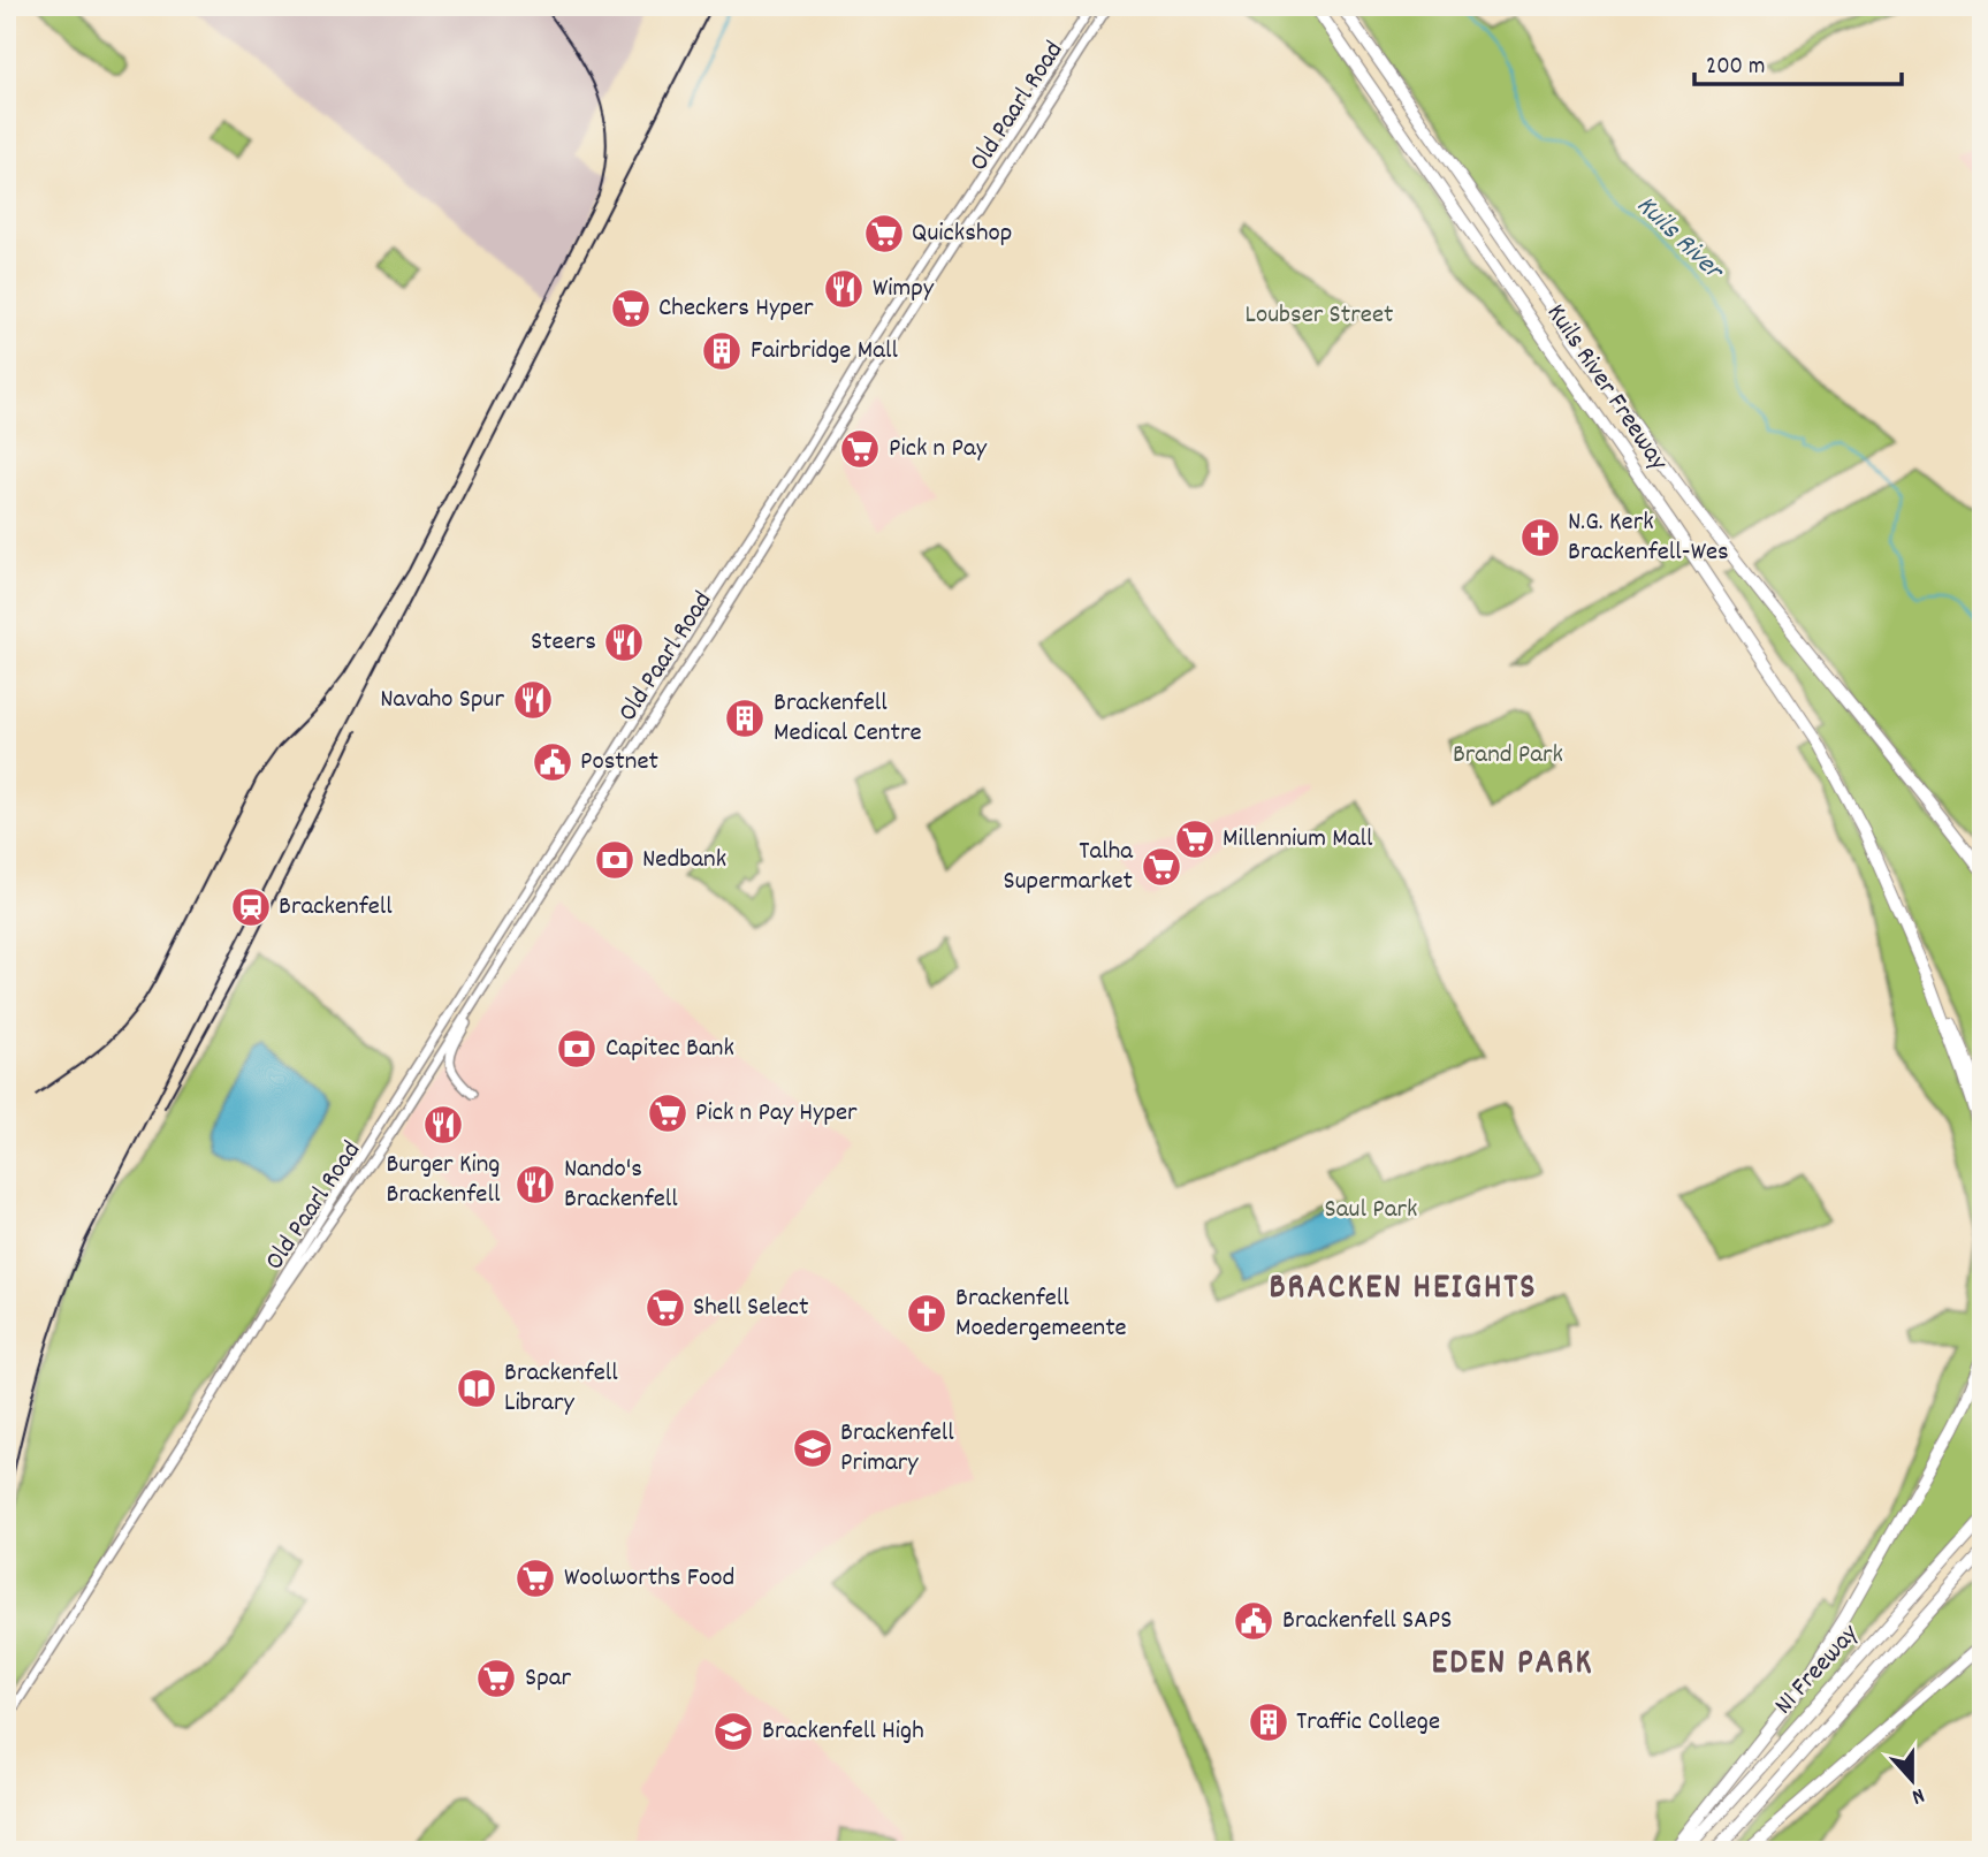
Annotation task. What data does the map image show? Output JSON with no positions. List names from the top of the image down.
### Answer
{
  "streets": {
    "highway": ["Kuils River Freeway", "N1 Freeway"],
    "main road": ["Old Paarl Road"]
  },
  "districts": ["BRACKEN HEIGHTS", "EDEN PARK"],
  "water": ["Kuils River"],
  "parks": ["Loubser Street", "Brand Park", "Saul Park"],
  "places": {
    "supermarket": [
      "Quickshop",
      "Checkers Hyper",
      "Pick n Pay",
      "Millennium Mall",
      "Talha Supermarket",
      "Pick n Pay Hyper",
      "Shell Select",
      "Woolworths Food",
      "Spar"
    ],
    "restaurant": [
      "Wimpy",
      "Steers",
      "Navaho Spur",
      "Burger King Brackenfell",
      "Nando's Brackenfell"
    ],
    "building": ["Fairbridge Mall", "Brackenfell Medical Centre", "Traffic College"],
    "church": ["N.G. Kerk Brackenfell-Wes", "Brackenfell Moedergemeente"],
    "public building": ["Postnet", "Brackenfell SAPS"],
    "bank": ["Nedbank", "Capitec Bank"],
    "station": ["Brackenfell"],
    "library": ["Brackenfell Library"],
    "school or university": ["Brackenfell Primary", "Brackenfell High"]
  },
  "scale_bar": "200 m",
  "north": "bottom"
}
